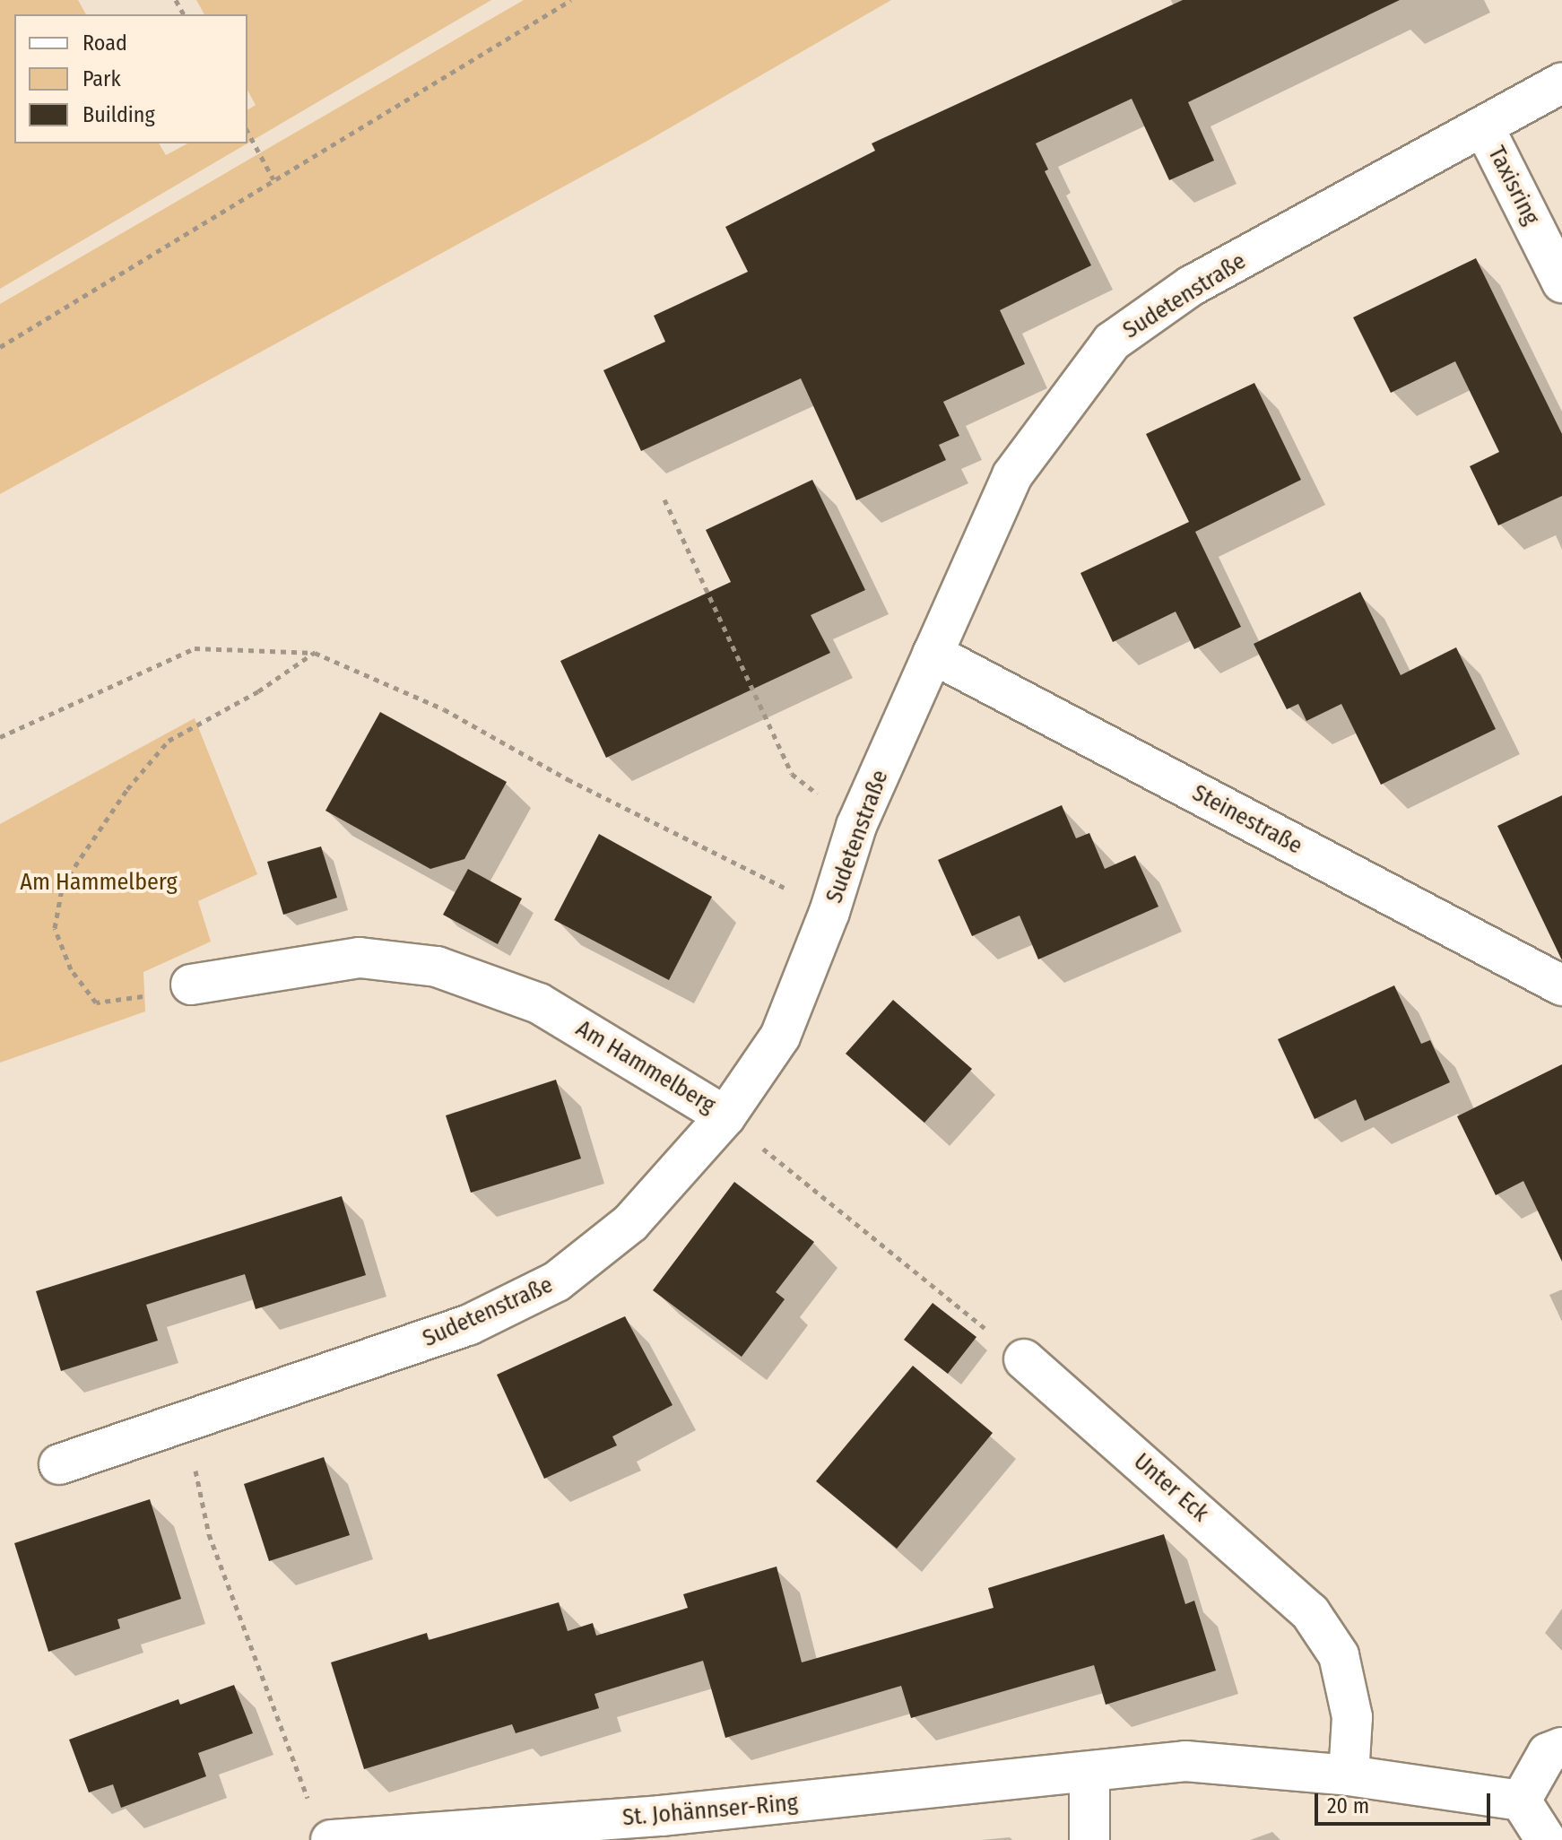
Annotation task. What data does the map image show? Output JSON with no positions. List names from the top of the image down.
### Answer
{
  "streets": {
    "street": [
      "Taxisring",
      "Sudetenstraße",
      "Steinestraße",
      "Am Hammelberg",
      "Unter Eck",
      "St. Johännser-Ring"
    ]
  },
  "crossings": [
    ["Taxisring", "Sudetenstraße"],
    ["Sudetenstraße", "Steinestraße"],
    ["Sudetenstraße", "Am Hammelberg"],
    ["Unter Eck", "St. Johännser-Ring"]
  ],
  "parks": ["Am Hammelberg"],
  "legend": ["Road", "Park", "Building"],
  "scale_bar": "20 m"
}
